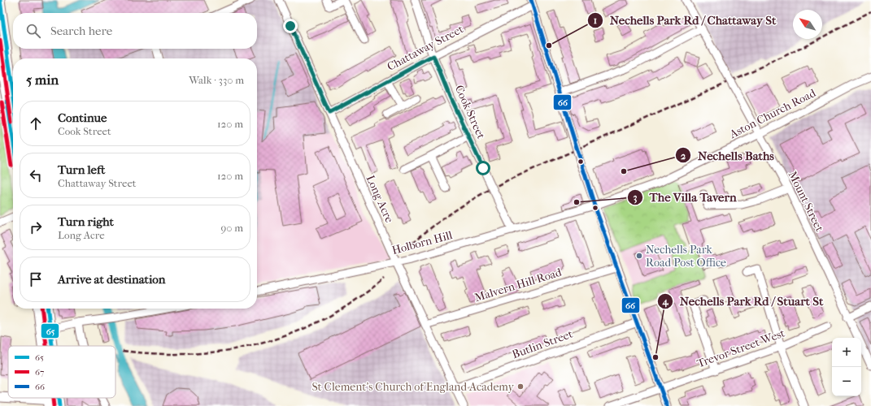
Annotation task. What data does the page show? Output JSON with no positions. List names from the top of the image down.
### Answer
{
  "streets": {
    "street": [
      "Chattaway Street",
      "Cook Street",
      "Aston Church Road",
      "Long Acre",
      "Mount Street",
      "Holborn Hill",
      "Malvern Hill Road",
      "Butlin Street",
      "Trevor Street West"
    ]
  },
  "crossings": [
    ["Chattaway Street", "Cook Street"],
    ["Chattaway Street", "Long Acre"],
    ["Cook Street", "Holborn Hill"],
    ["Aston Church Road", "Mount Street"],
    ["Aston Church Road", "Holborn Hill"],
    ["Long Acre", "Holborn Hill"],
    ["Long Acre", "Malvern Hill Road"],
    ["Long Acre", "Butlin Street"]
  ],
  "places": [
    "Nechells Park Rd / Chattaway St",
    "Nechells Baths",
    "The Villa Tavern",
    "Nechells Park Road Post Office",
    "Nechells Park Rd / Stuart St",
    "St Clement's Church of England Academy"
  ],
  "lines": ["transit line 65", "transit line 66", "transit line 67"],
  "legend": ["65", "67", "66"],
  "north": "top left",
  "page": {
    "search": "Search here",
    "heading": ["5 min", "Walk · 330 m"],
    "list": [
      ["Continue", "Cook Street", "120 m"],
      ["Turn left", "Chattaway Street", "120 m"],
      ["Turn right", "Long Acre", "90 m"],
      "Arrive at destination"
    ],
    "map_buttons": ["+", "−"]
  }
}
